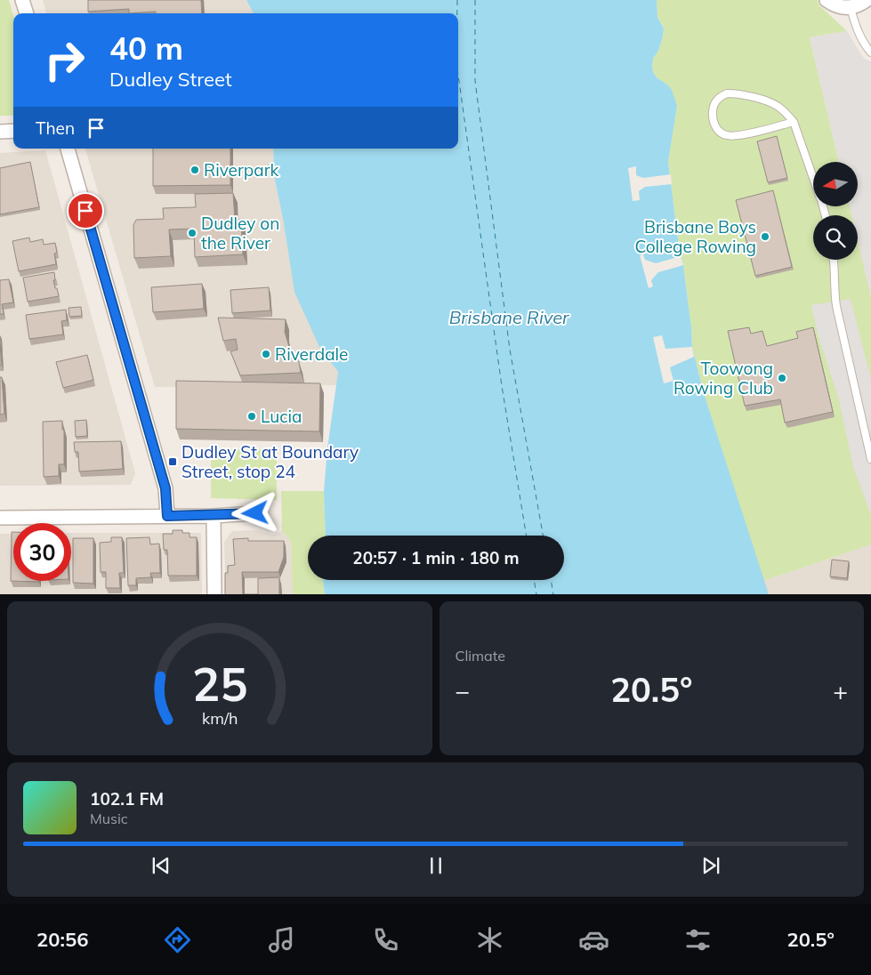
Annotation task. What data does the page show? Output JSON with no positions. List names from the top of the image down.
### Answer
{
  "water": ["Brisbane River"],
  "places": {
    "other": [
      "Riverpark",
      "Dudley on the River",
      "Brisbane Boys College Rowing",
      "Riverdale",
      "Toowong Rowing Club",
      "Lucia"
    ],
    "transit": ["Dudley St at Boundary Street, stop 24"]
  },
  "north": "left",
  "page": {
    "turn": ["40 m", "Dudley Street"],
    "then": "Then",
    "limit": "30",
    "trip": "20:57 · 1 min · 180 m",
    "tile": "Climate",
    "heat": ["−", "20.5°", "+"],
    "song": ["102.1 FM", "Music"],
    "tabs": ["20:56", "20.5°"],
    "gauge": ["25", "km/h"]
  }
}
